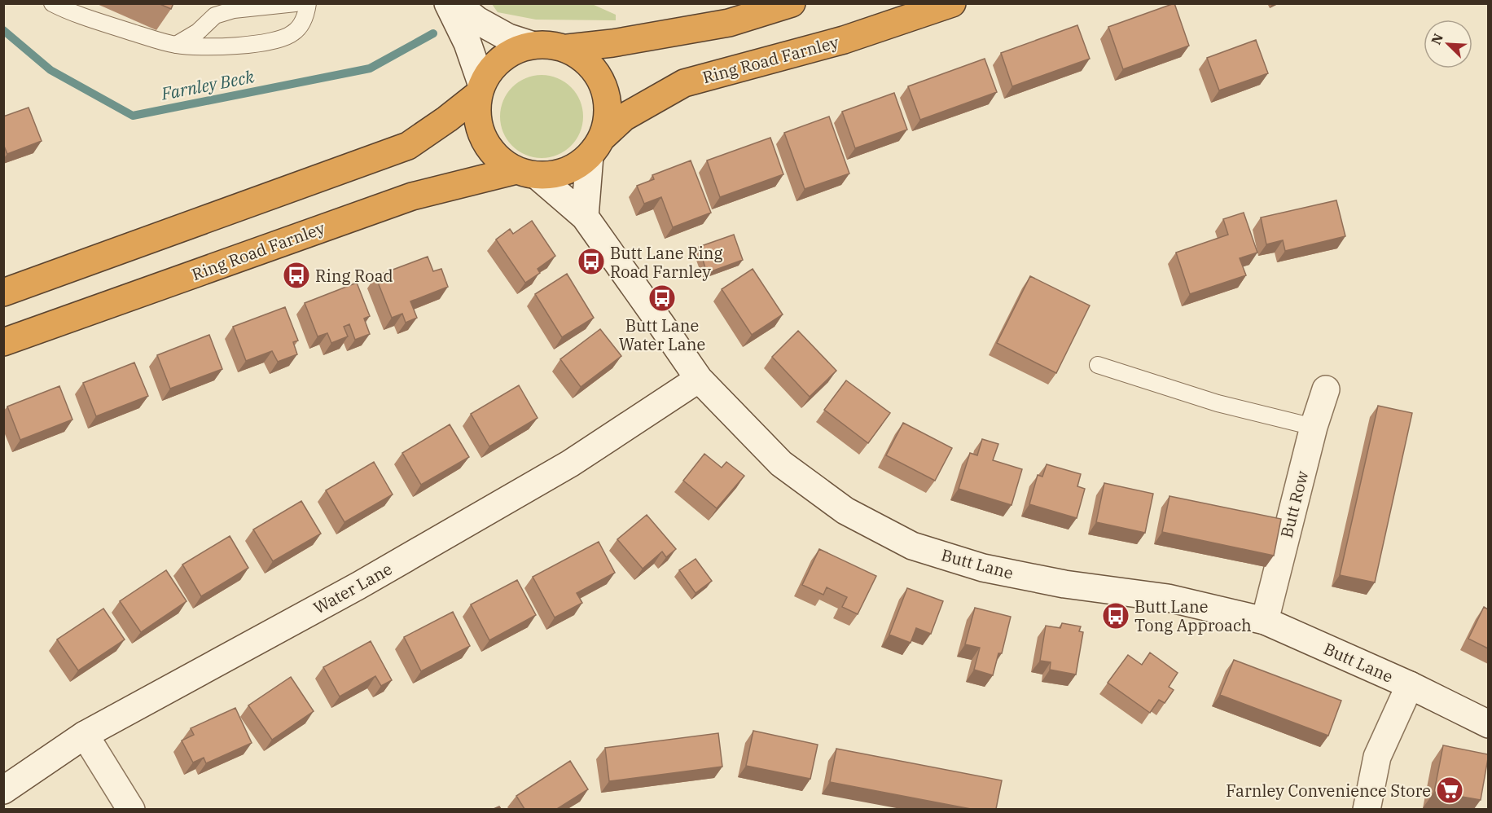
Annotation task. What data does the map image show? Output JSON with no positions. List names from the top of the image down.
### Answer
{
  "streets": {
    "highway": ["Ring Road Farnley"],
    "street": ["Butt Row", "Butt Lane", "Water Lane"]
  },
  "crossings": [
    ["Ring Road Farnley", "Butt Lane"],
    ["Butt Row", "Butt Lane"],
    ["Butt Lane", "Water Lane"]
  ],
  "water": ["Farnley Beck"],
  "places": {
    "bus stop": [
      "Butt Lane Ring Road Farnley",
      "Ring Road",
      "Butt Lane Water Lane",
      "Butt Lane Tong Approach"
    ],
    "supermarket": ["Farnley Convenience Store"]
  },
  "north": "top left"
}
